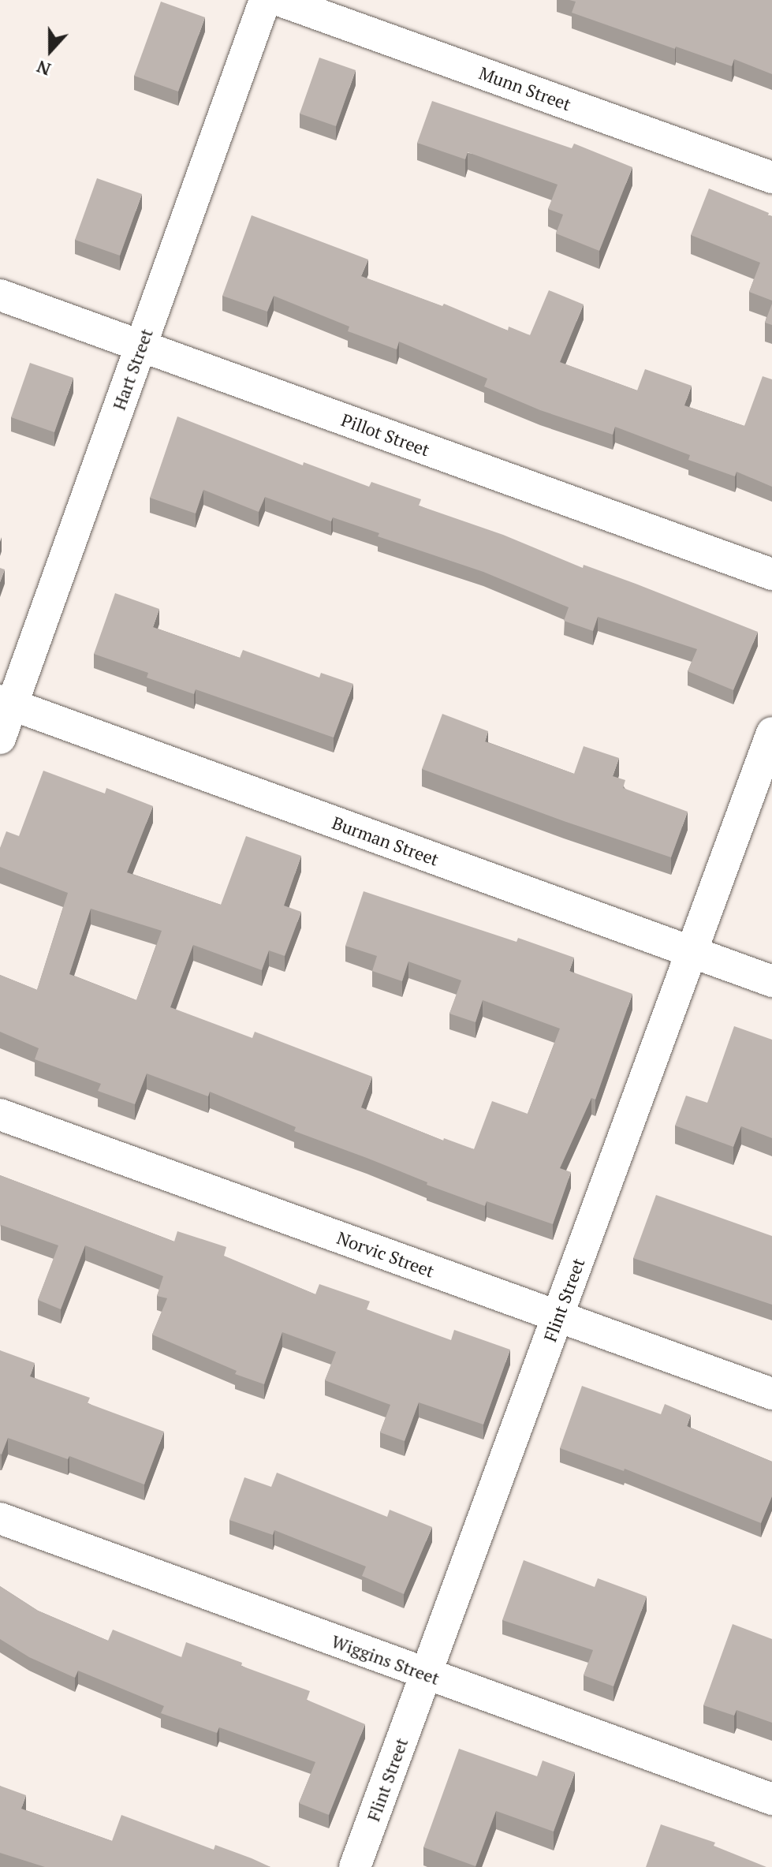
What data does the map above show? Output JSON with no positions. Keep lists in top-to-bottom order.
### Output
{
  "streets": {
    "street": [
      "Munn Street",
      "Hart Street",
      "Pillot Street",
      "Burman Street",
      "Norvic Street",
      "Flint Street",
      "Wiggins Street"
    ]
  },
  "crossings": [
    ["Hart Street", "Pillot Street"],
    ["Hart Street", "Burman Street"],
    ["Burman Street", "Flint Street"],
    ["Norvic Street", "Flint Street"],
    ["Flint Street", "Wiggins Street"]
  ],
  "north": "bottom"
}
